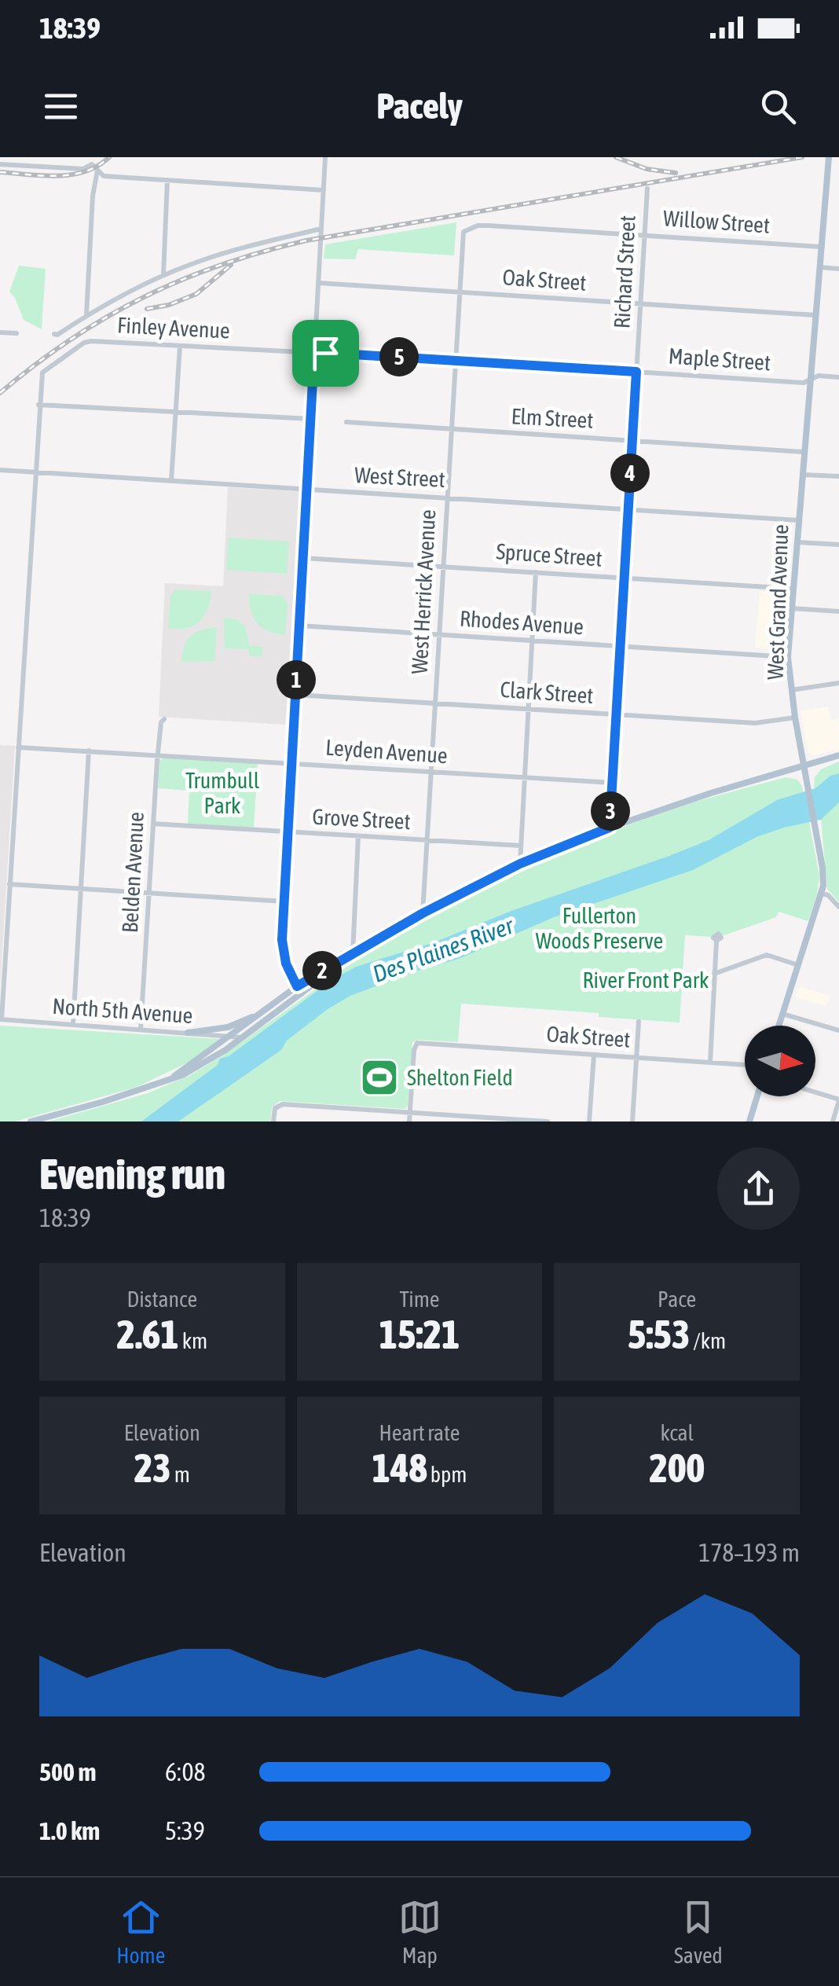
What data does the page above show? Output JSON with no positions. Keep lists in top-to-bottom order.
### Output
{
  "streets": {
    "main road": ["West Grand Avenue"],
    "street": [
      "Willow Street",
      "Richard Street",
      "Oak Street",
      "Finley Avenue",
      "Maple Street",
      "Elm Street",
      "West Street",
      "Spruce Street",
      "West Herrick Avenue",
      "Rhodes Avenue",
      "Clark Street",
      "Leyden Avenue",
      "Grove Street",
      "Belden Avenue",
      "North 5th Avenue"
    ]
  },
  "crossings": [
    ["Willow Street", "Richard Street"],
    ["Willow Street", "West Herrick Avenue"],
    ["Willow Street", "West Grand Avenue"],
    ["Richard Street", "Oak Street"],
    ["Richard Street", "Maple Street"],
    ["Richard Street", "Elm Street"],
    ["Richard Street", "West Street"],
    ["Richard Street", "Spruce Street"],
    ["Richard Street", "Rhodes Avenue"],
    ["Richard Street", "Clark Street"],
    ["Richard Street", "Leyden Avenue"],
    ["Oak Street", "West Herrick Avenue"],
    ["Oak Street", "West Grand Avenue"],
    ["Finley Avenue", "Maple Street"],
    ["Maple Street", "West Herrick Avenue"],
    ["Maple Street", "West Grand Avenue"],
    ["Elm Street", "West Herrick Avenue"],
    ["Elm Street", "West Grand Avenue"],
    ["West Street", "West Herrick Avenue"],
    ["West Street", "West Grand Avenue"],
    ["Spruce Street", "West Herrick Avenue"],
    ["Spruce Street", "West Grand Avenue"],
    ["West Herrick Avenue", "Rhodes Avenue"],
    ["West Herrick Avenue", "Clark Street"],
    ["West Herrick Avenue", "Leyden Avenue"],
    ["West Herrick Avenue", "Grove Street"],
    ["West Grand Avenue", "Rhodes Avenue"],
    ["West Grand Avenue", "Clark Street"],
    ["Leyden Avenue", "Belden Avenue"],
    ["Grove Street", "Belden Avenue"],
    ["Belden Avenue", "North 5th Avenue"]
  ],
  "water": ["Des Plaines River"],
  "parks": ["Trumbull Park", "Fullerton Woods Preserve", "River Front Park"],
  "places": {
    "sports": ["Shelton Field"]
  },
  "north": "right",
  "page": {
    "status": "18:39",
    "header": "Pacely",
    "pins": [
      "5",
      "4",
      "1",
      "3",
      "2"
    ],
    "heading": ["Evening run", "18:39"],
    "stats": [
      ["Distance", "2.61 km"],
      ["Time", "15:21"],
      ["Pace", "5:53 /km"],
      ["Elevation", "23 m"],
      ["Heart rate", "148 bpm"],
      ["kcal", "200"]
    ],
    "chart": ["Elevation", "178–193 m"],
    "list": [
      {
        "name": "500 m",
        "note": "6:08"
      },
      {
        "name": "1.0 km",
        "note": "5:39"
      }
    ],
    "tabs": ["Home", "Map", "Saved"]
  }
}
